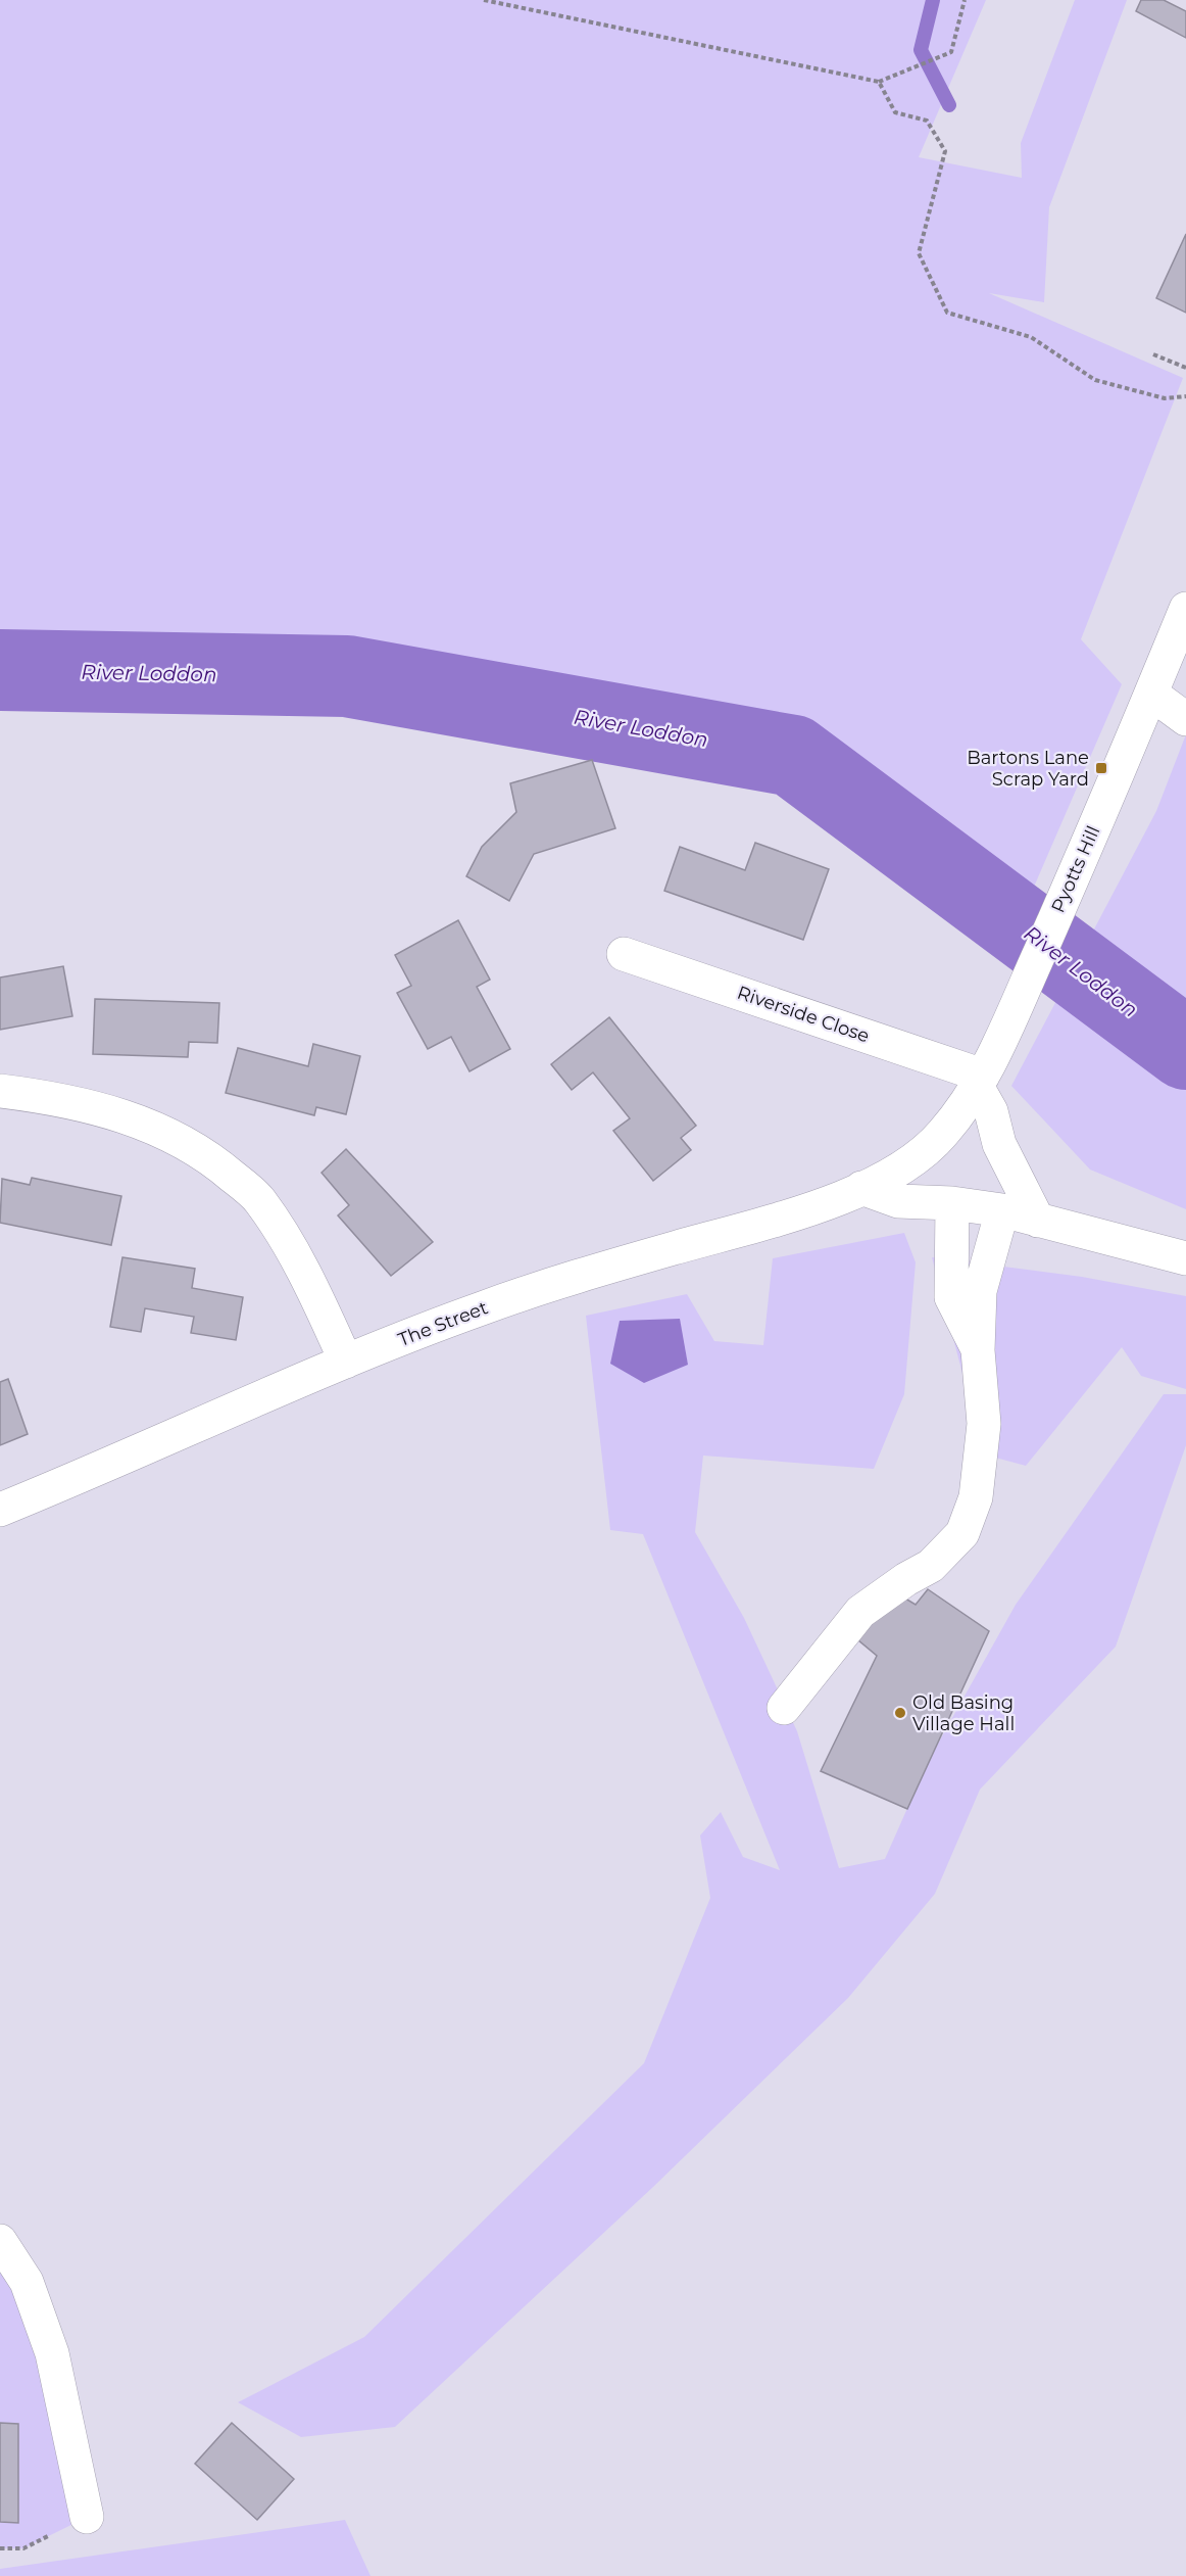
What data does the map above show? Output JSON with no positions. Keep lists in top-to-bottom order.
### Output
{
  "streets": {
    "street": ["Pyotts Hill", "Riverside Close", "The Street"]
  },
  "crossings": [
    ["Pyotts Hill", "Riverside Close"],
    ["Pyotts Hill", "The Street"]
  ],
  "water": ["River Loddon"],
  "places": {
    "transit": ["Bartons Lane Scrap Yard"],
    "other": ["Old Basing Village Hall"]
  }
}
